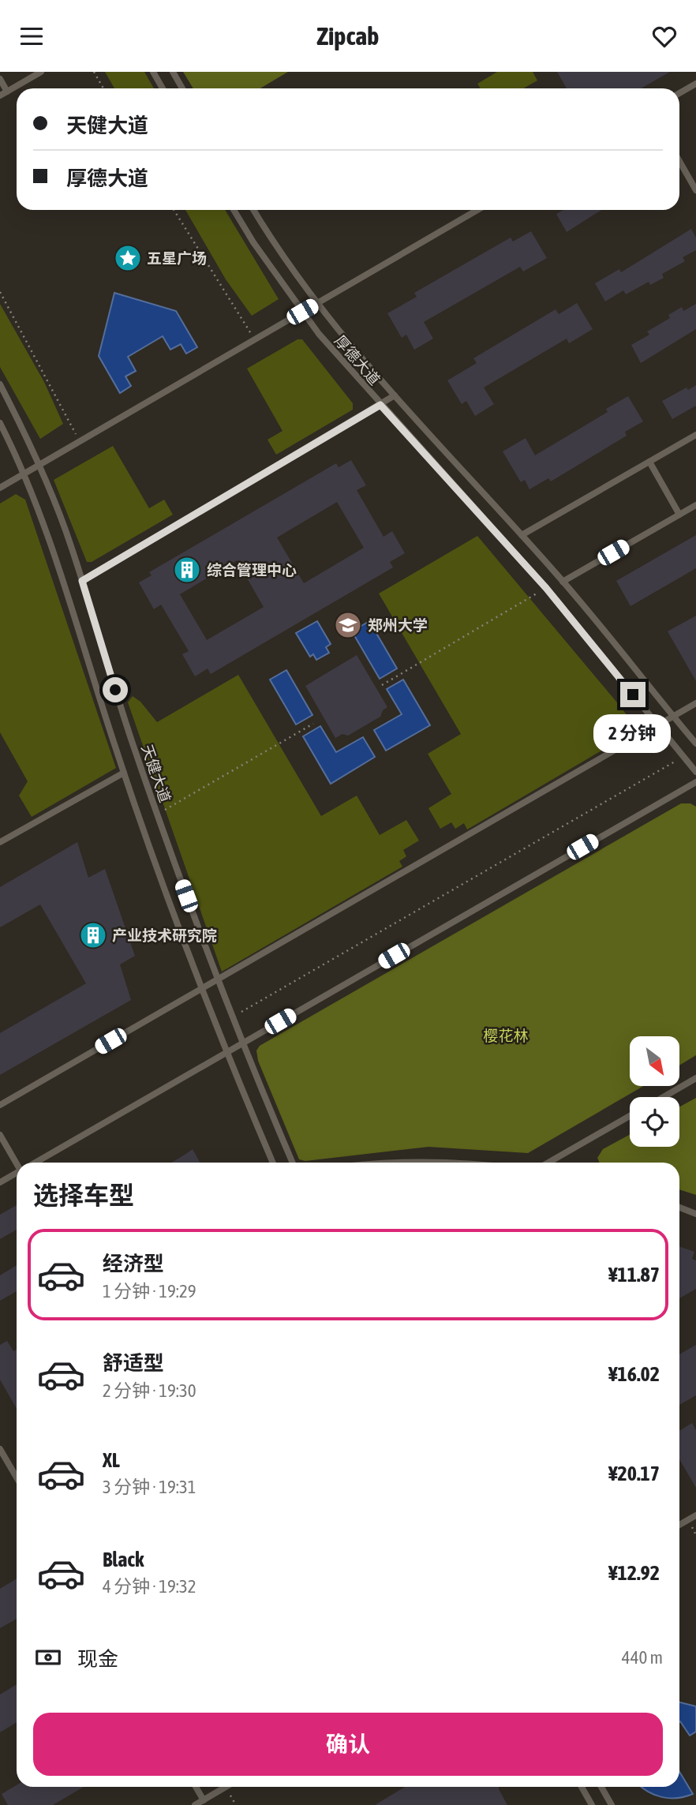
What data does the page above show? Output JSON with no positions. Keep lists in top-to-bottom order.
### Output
{
  "streets": {
    "lane": ["厚德大道", "天健大道"]
  },
  "parks": ["樱花林"],
  "places": {
    "place": ["五星广场"],
    "building": ["综合管理中心", "产业技术研究院"],
    "school or university": ["郑州大学"]
  },
  "north": "bottom right",
  "page": {
    "header": "Zipcab",
    "banner": ["天健大道", "厚德大道"],
    "bubble": "2 分钟",
    "heading": "选择车型",
    "list": [
      {
        "name": "经济型",
        "note": "1 分钟 · 19:29",
        "value": "¥11.87"
      },
      {
        "name": "舒适型",
        "note": "2 分钟 · 19:30",
        "value": "¥16.02"
      },
      {
        "name": "XL",
        "note": "3 分钟 · 19:31",
        "value": "¥20.17"
      },
      {
        "name": "Black",
        "note": "4 分钟 · 19:32",
        "value": "¥12.92"
      }
    ],
    "pay": ["现金", "440 m"],
    "buttons": "确认"
  }
}
